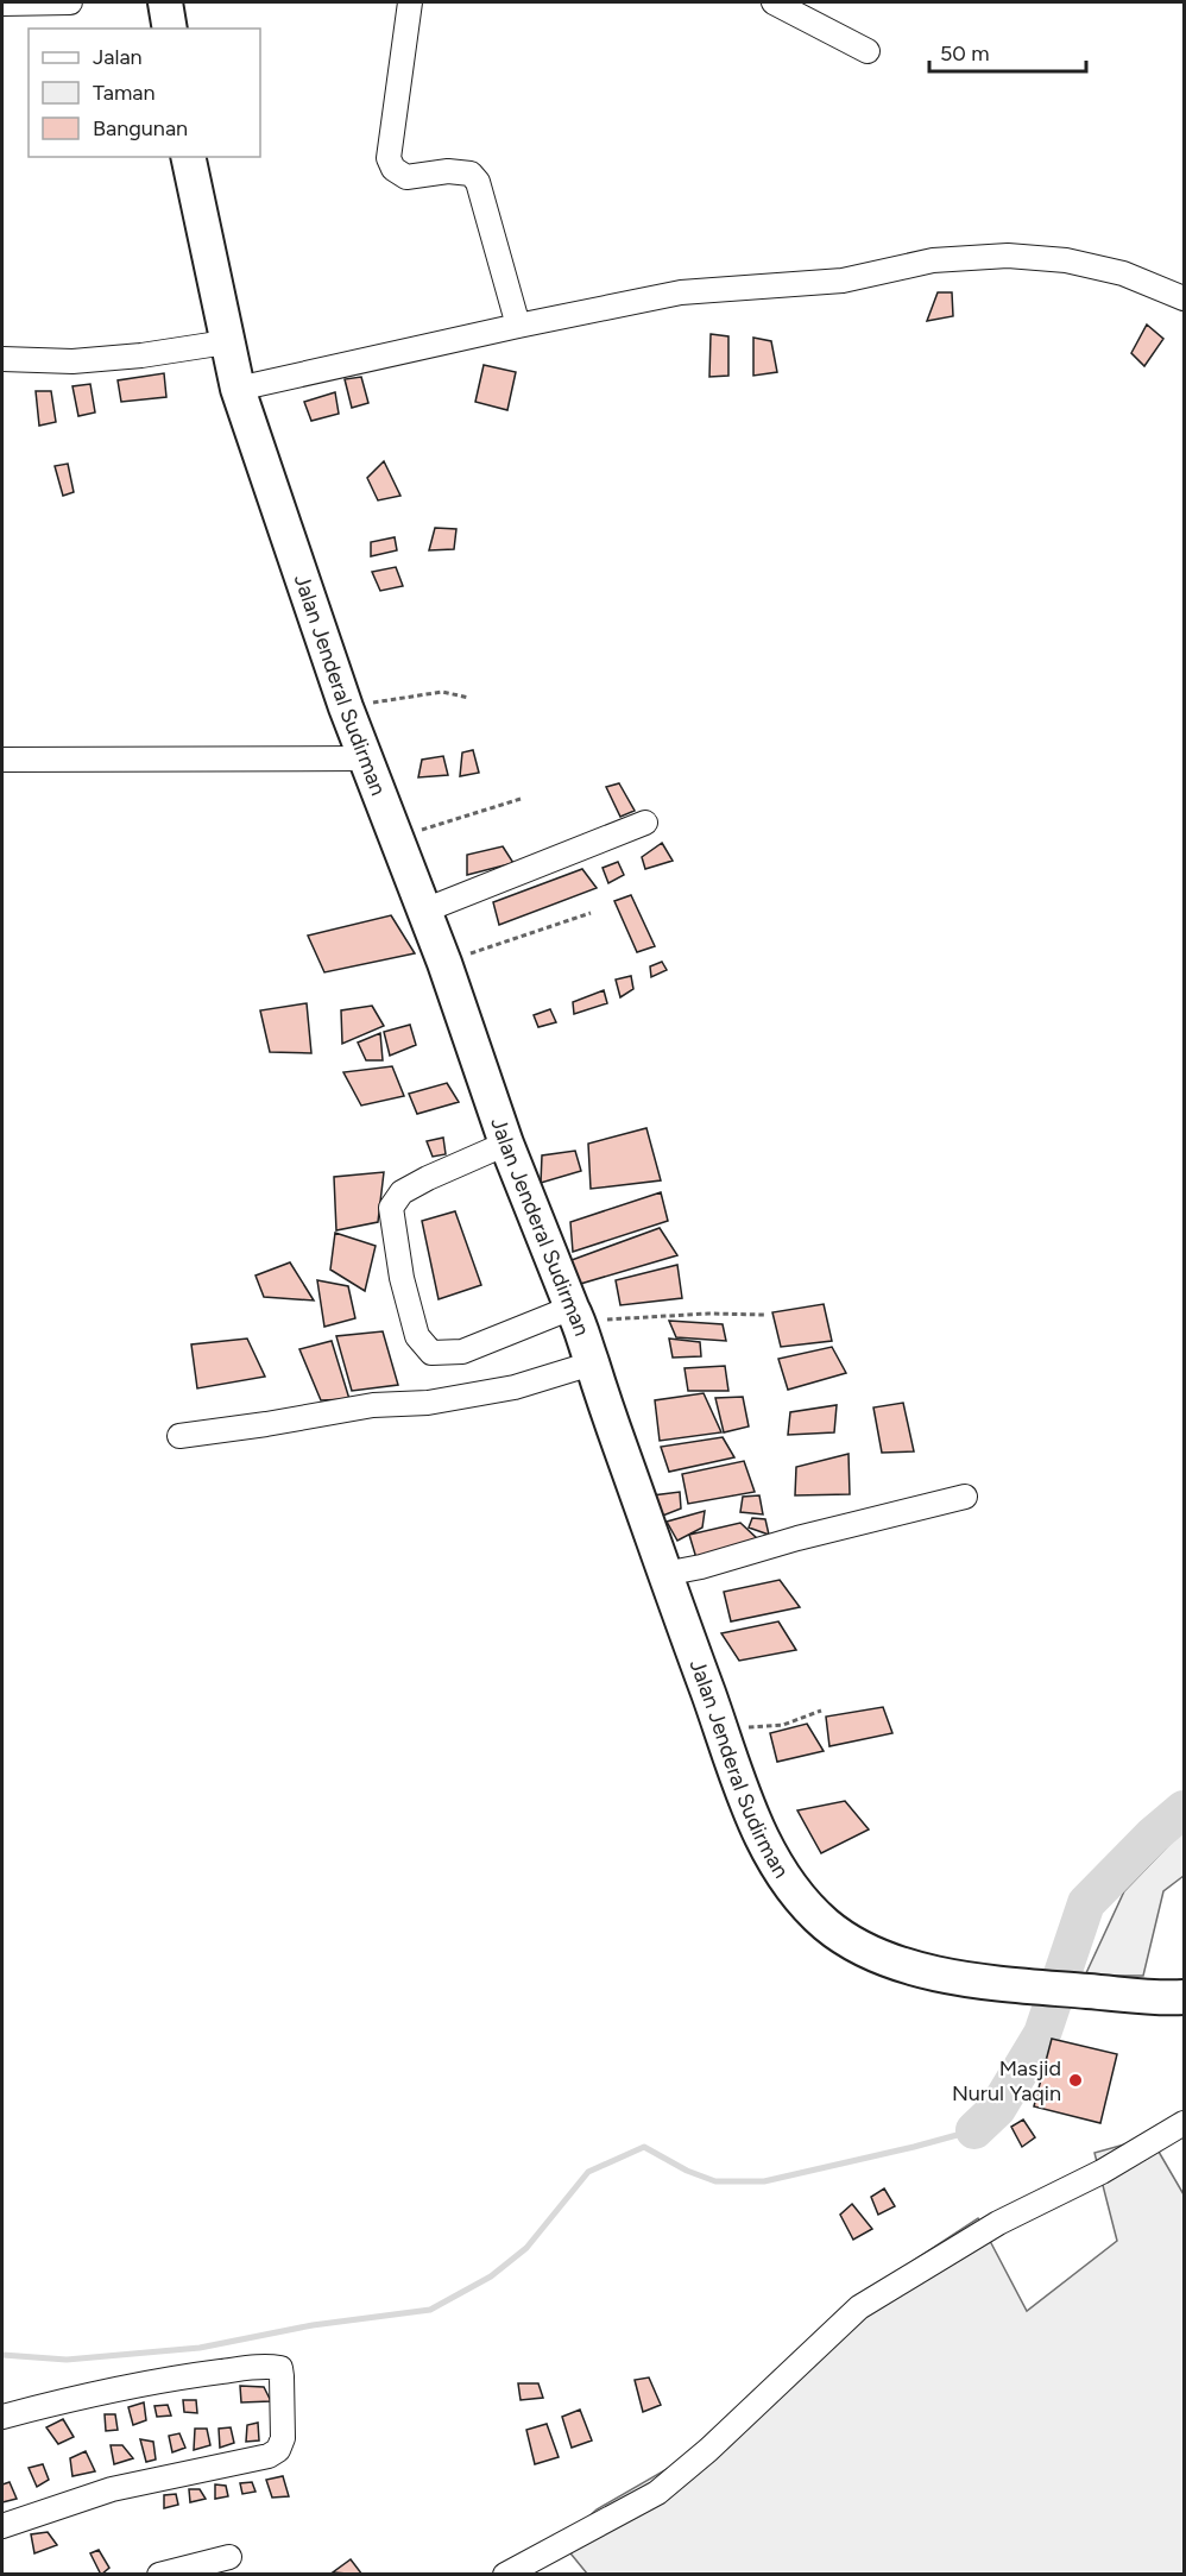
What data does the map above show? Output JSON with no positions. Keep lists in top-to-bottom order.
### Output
{
  "streets": {
    "highway": ["Jalan Jenderal Sudirman"]
  },
  "places": ["Masjid Nurul Yaqin"],
  "legend": ["Jalan", "Taman", "Bangunan"],
  "scale_bar": "50 m"
}
